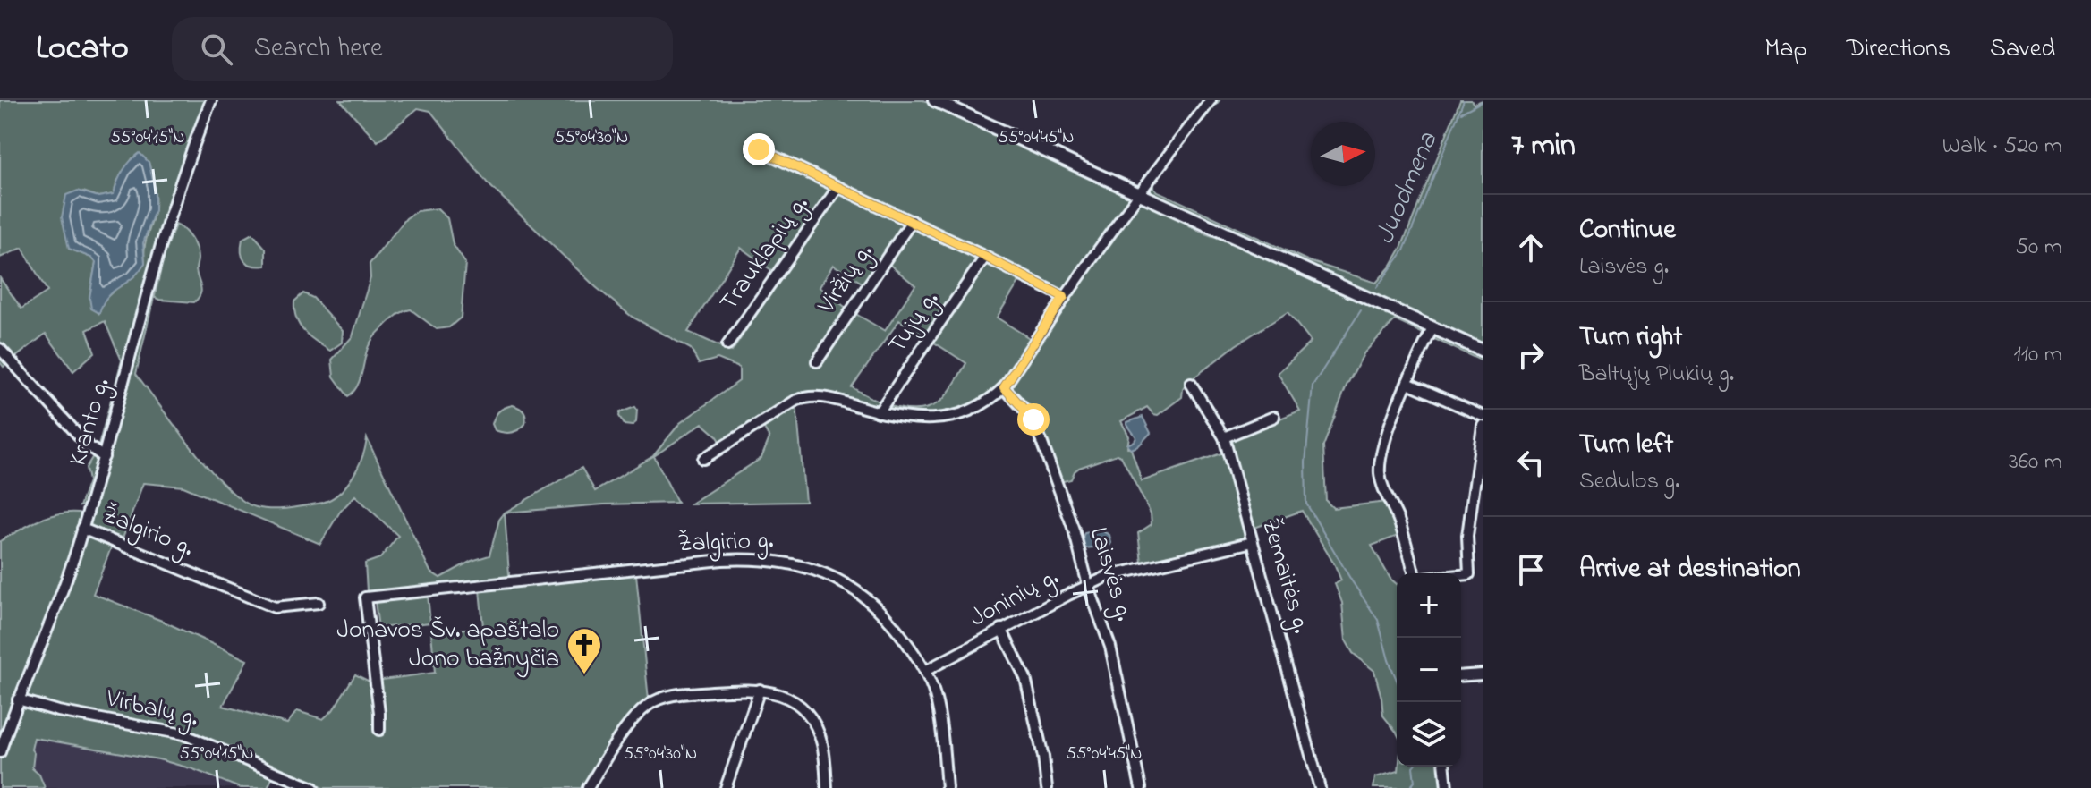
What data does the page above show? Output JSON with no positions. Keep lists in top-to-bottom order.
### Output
{
  "streets": {
    "street": [
      "Trauklapių g.",
      "Viržių g.",
      "Tujų g.",
      "Kranto g.",
      "Žalgirio g.",
      "Laisvės g.",
      "Žemaitės g.",
      "Joninių g.",
      "Virbalų g."
    ]
  },
  "crossings": [
    ["Kranto g.", "Žalgirio g."],
    ["Kranto g.", "Virbalų g."],
    ["Žalgirio g.", "Joninių g."],
    ["Laisvės g.", "Joninių g."],
    ["Žemaitės g.", "Joninių g."]
  ],
  "water": ["Juodmena"],
  "places": {
    "church": ["Jonavos Šv. apaštalo Jono bažnyčia"]
  },
  "north": "right",
  "page": {
    "header": "Locato",
    "search": "Search here",
    "nav": ["Map", "Directions", "Saved"],
    "heading": ["7 min", "Walk · 520 m"],
    "list": [
      ["Continue", "Laisvės g.", "50 m"],
      ["Turn right", "Baltųjų Plukių g.", "110 m"],
      ["Turn left", "Sedulos g.", "360 m"],
      "Arrive at destination"
    ],
    "map_buttons": ["+", "−"]
  },
  "coordinates": ["55°04'15\"N", "55°04'30\"N", "55°04'45\"N"]
}
